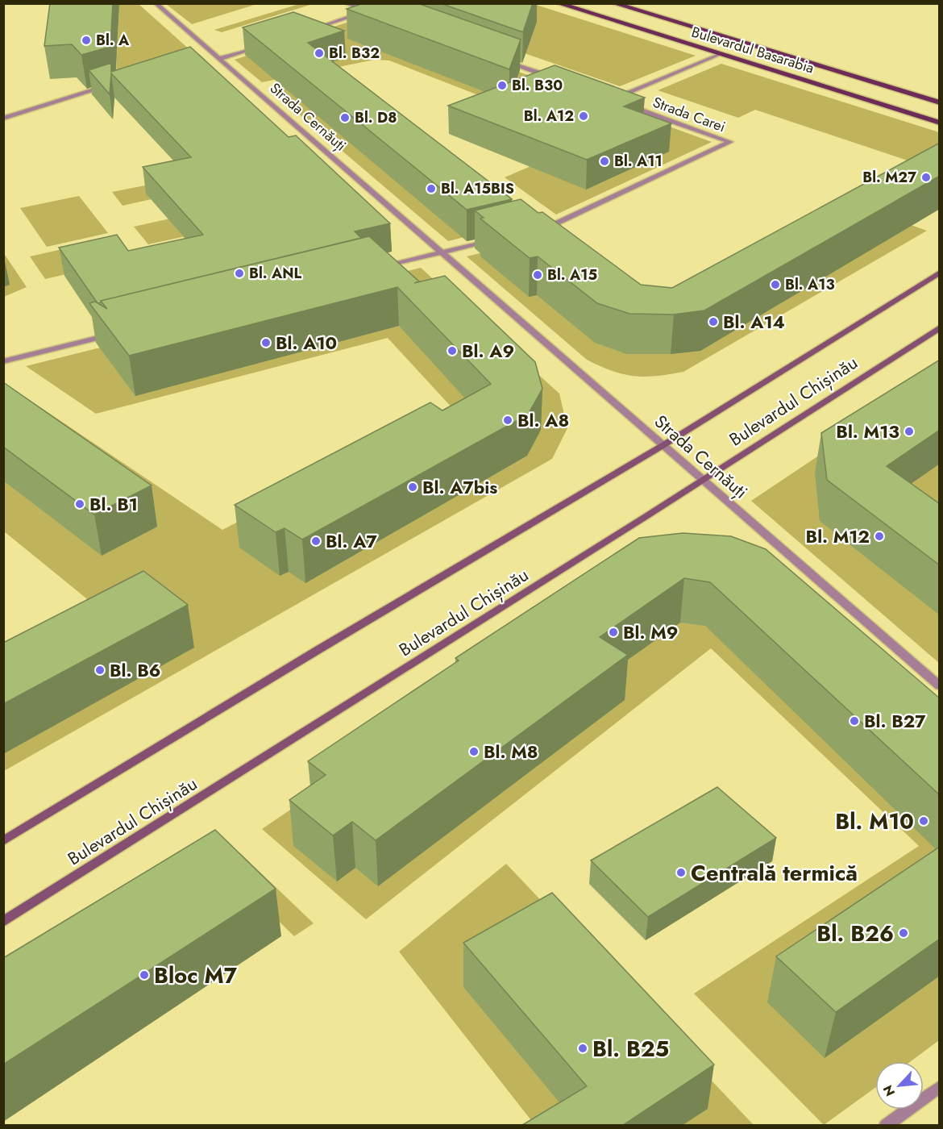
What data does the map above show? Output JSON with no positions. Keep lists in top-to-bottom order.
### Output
{
  "streets": {
    "main road": ["Bulevardul Basarabia", "Bulevardul Chișinău"],
    "street": ["Strada Carei", "Strada Cernăuți"]
  },
  "crossings": [
    ["Strada Cernăuți", "Bulevardul Chișinău"]
  ],
  "places": [
    "Bl. A",
    "Bl. B32",
    "Bl. B30",
    "Bl. A12",
    "Bl. D8",
    "Bl. A11",
    "Bl. M27",
    "Bl. A15BIS",
    "Bl. ANL",
    "Bl. A15",
    "Bl. A13",
    "Bl. A14",
    "Bl. A10",
    "Bl. A9",
    "Bl. A8",
    "Bl. M13",
    "Bl. A7bis",
    "Bl. B1",
    "Bl. M12",
    "Bl. A7",
    "Bl. M9",
    "Bl. B6",
    "Bl. B27",
    "Bl. M8",
    "Bl. M10",
    "Centrală termică",
    "Bl. B26",
    "Bloc M7",
    "Bl. B25"
  ],
  "north": "bottom left"
}
